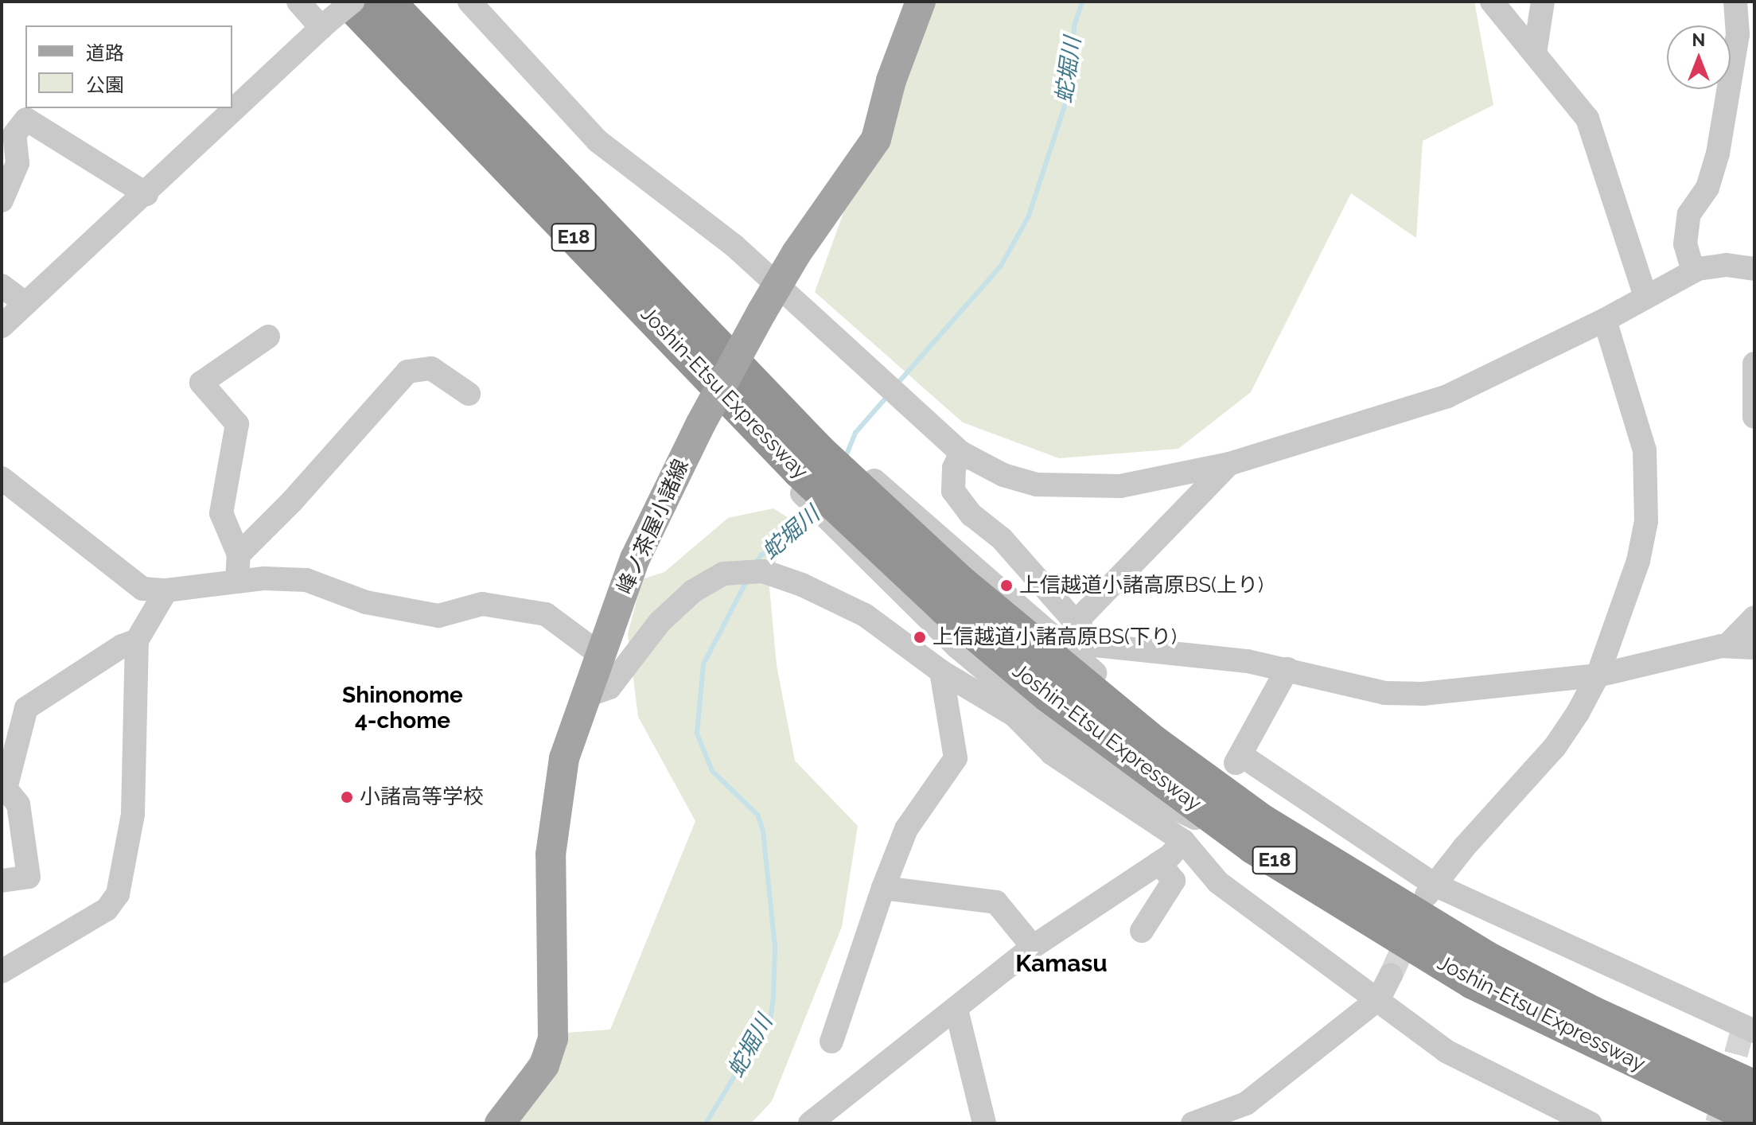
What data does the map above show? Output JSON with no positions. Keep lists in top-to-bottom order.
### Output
{
  "streets": {
    "highway": ["E18", "Joshin-Etsu Expressway"],
    "main road": ["峰ノ茶屋小諸線"]
  },
  "districts": ["Shinonome 4-chome", "Kamasu"],
  "water": ["蛇堀川"],
  "places": ["上信越道小諸高原BS(上り)", "上信越道小諸高原BS(下り)", "小諸高等学校"],
  "legend": ["道路", "公園"],
  "north": "top"
}
